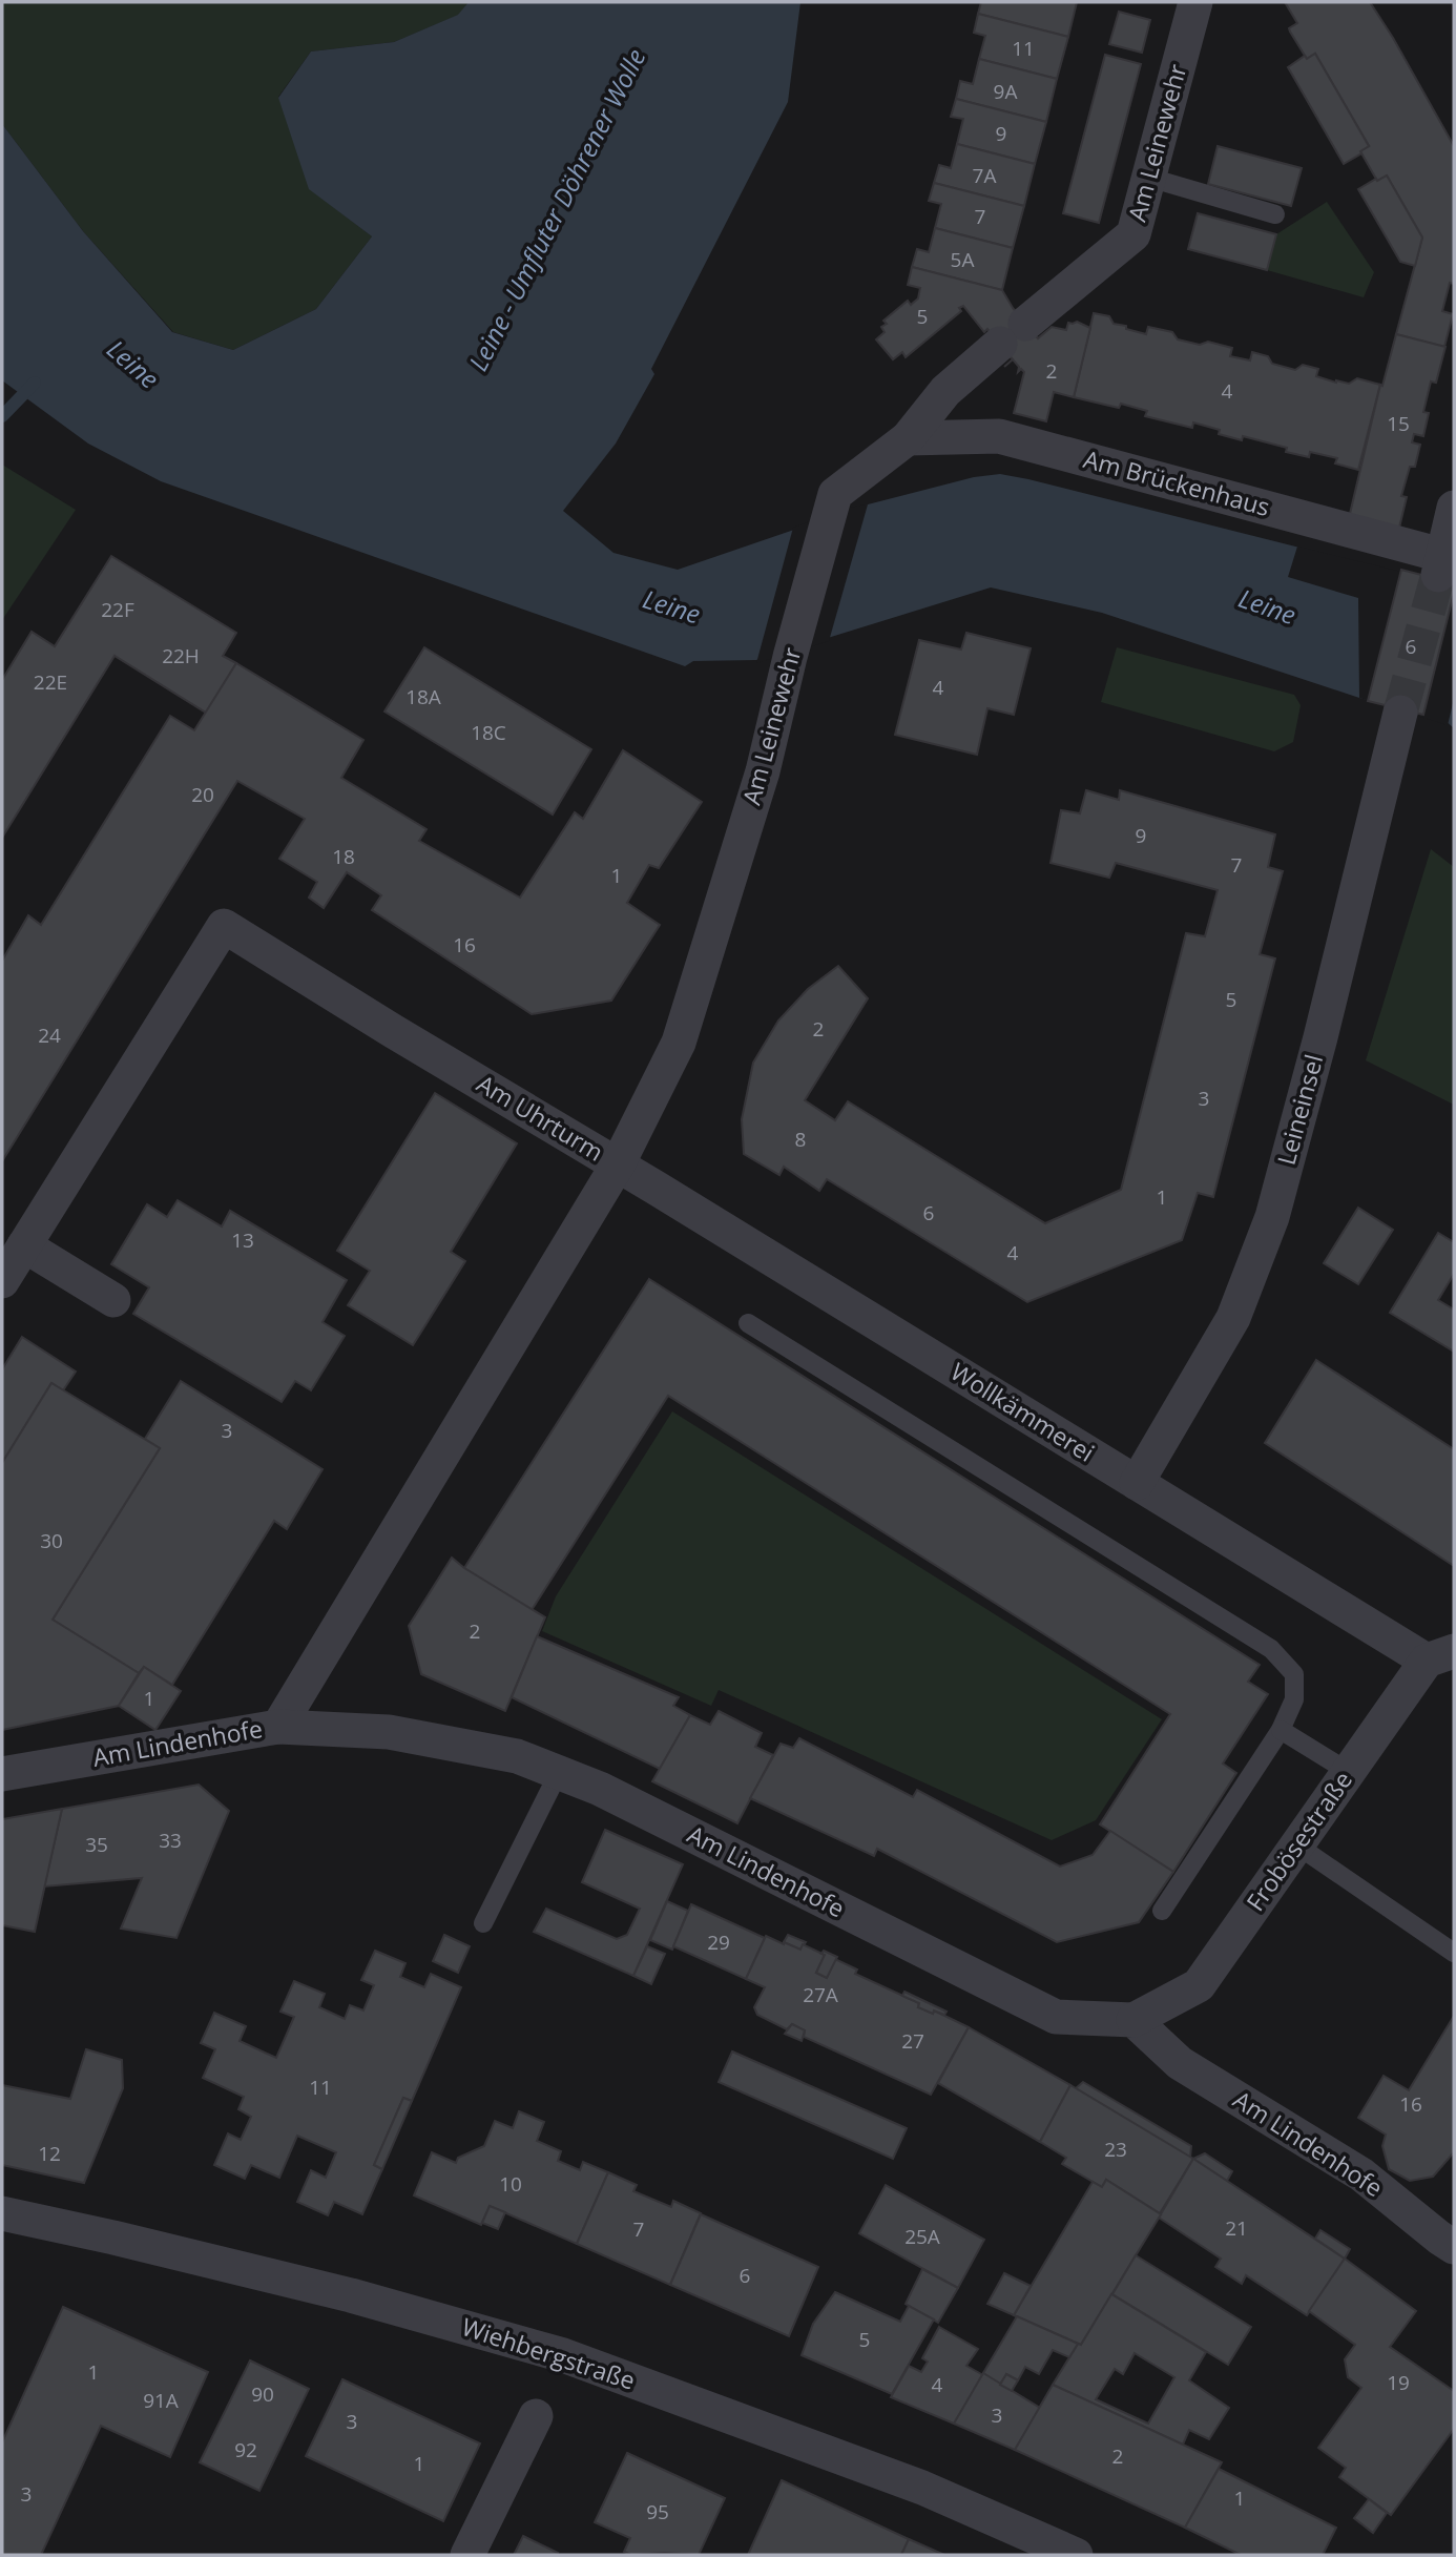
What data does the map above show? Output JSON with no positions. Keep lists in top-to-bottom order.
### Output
{
  "streets": {
    "street": [
      "Am Leinewehr",
      "Am Brückenhaus",
      "Leineinsel",
      "Am Uhrturm",
      "Wollkämmerei",
      "Am Lindenhofe",
      "Frobösestraße",
      "Wiehbergstraße"
    ]
  },
  "crossings": [
    ["Am Leinewehr", "Am Brückenhaus"],
    ["Am Leinewehr", "Am Uhrturm"],
    ["Am Leinewehr", "Wollkämmerei"],
    ["Leineinsel", "Wollkämmerei"],
    ["Am Uhrturm", "Wollkämmerei"],
    ["Am Uhrturm", "Am Lindenhofe"],
    ["Wollkämmerei", "Frobösestraße"],
    ["Am Lindenhofe", "Frobösestraße"]
  ],
  "water": ["Leine - Umfluter Döhrener Wolle", "Leine"],
  "house_numbers": [
    "11",
    "9A",
    "9",
    "7A",
    "7",
    "5A",
    "5",
    "2",
    "4",
    "15",
    "22F",
    "6",
    "22H",
    "22E",
    "4",
    "18A",
    "18C",
    "20",
    "9",
    "18",
    "7",
    "1",
    "16",
    "5",
    "2",
    "24",
    "3",
    "8",
    "1",
    "6",
    "13",
    "4",
    "3",
    "30",
    "2",
    "1",
    "33",
    "35",
    "29",
    "27A",
    "27",
    "11",
    "16",
    "23",
    "12",
    "10",
    "21",
    "7",
    "25A",
    "6",
    "5",
    "1",
    "19",
    "4",
    "90",
    "91A",
    "3",
    "3",
    "92",
    "2",
    "1",
    "3",
    "1",
    "95"
  ]
}
